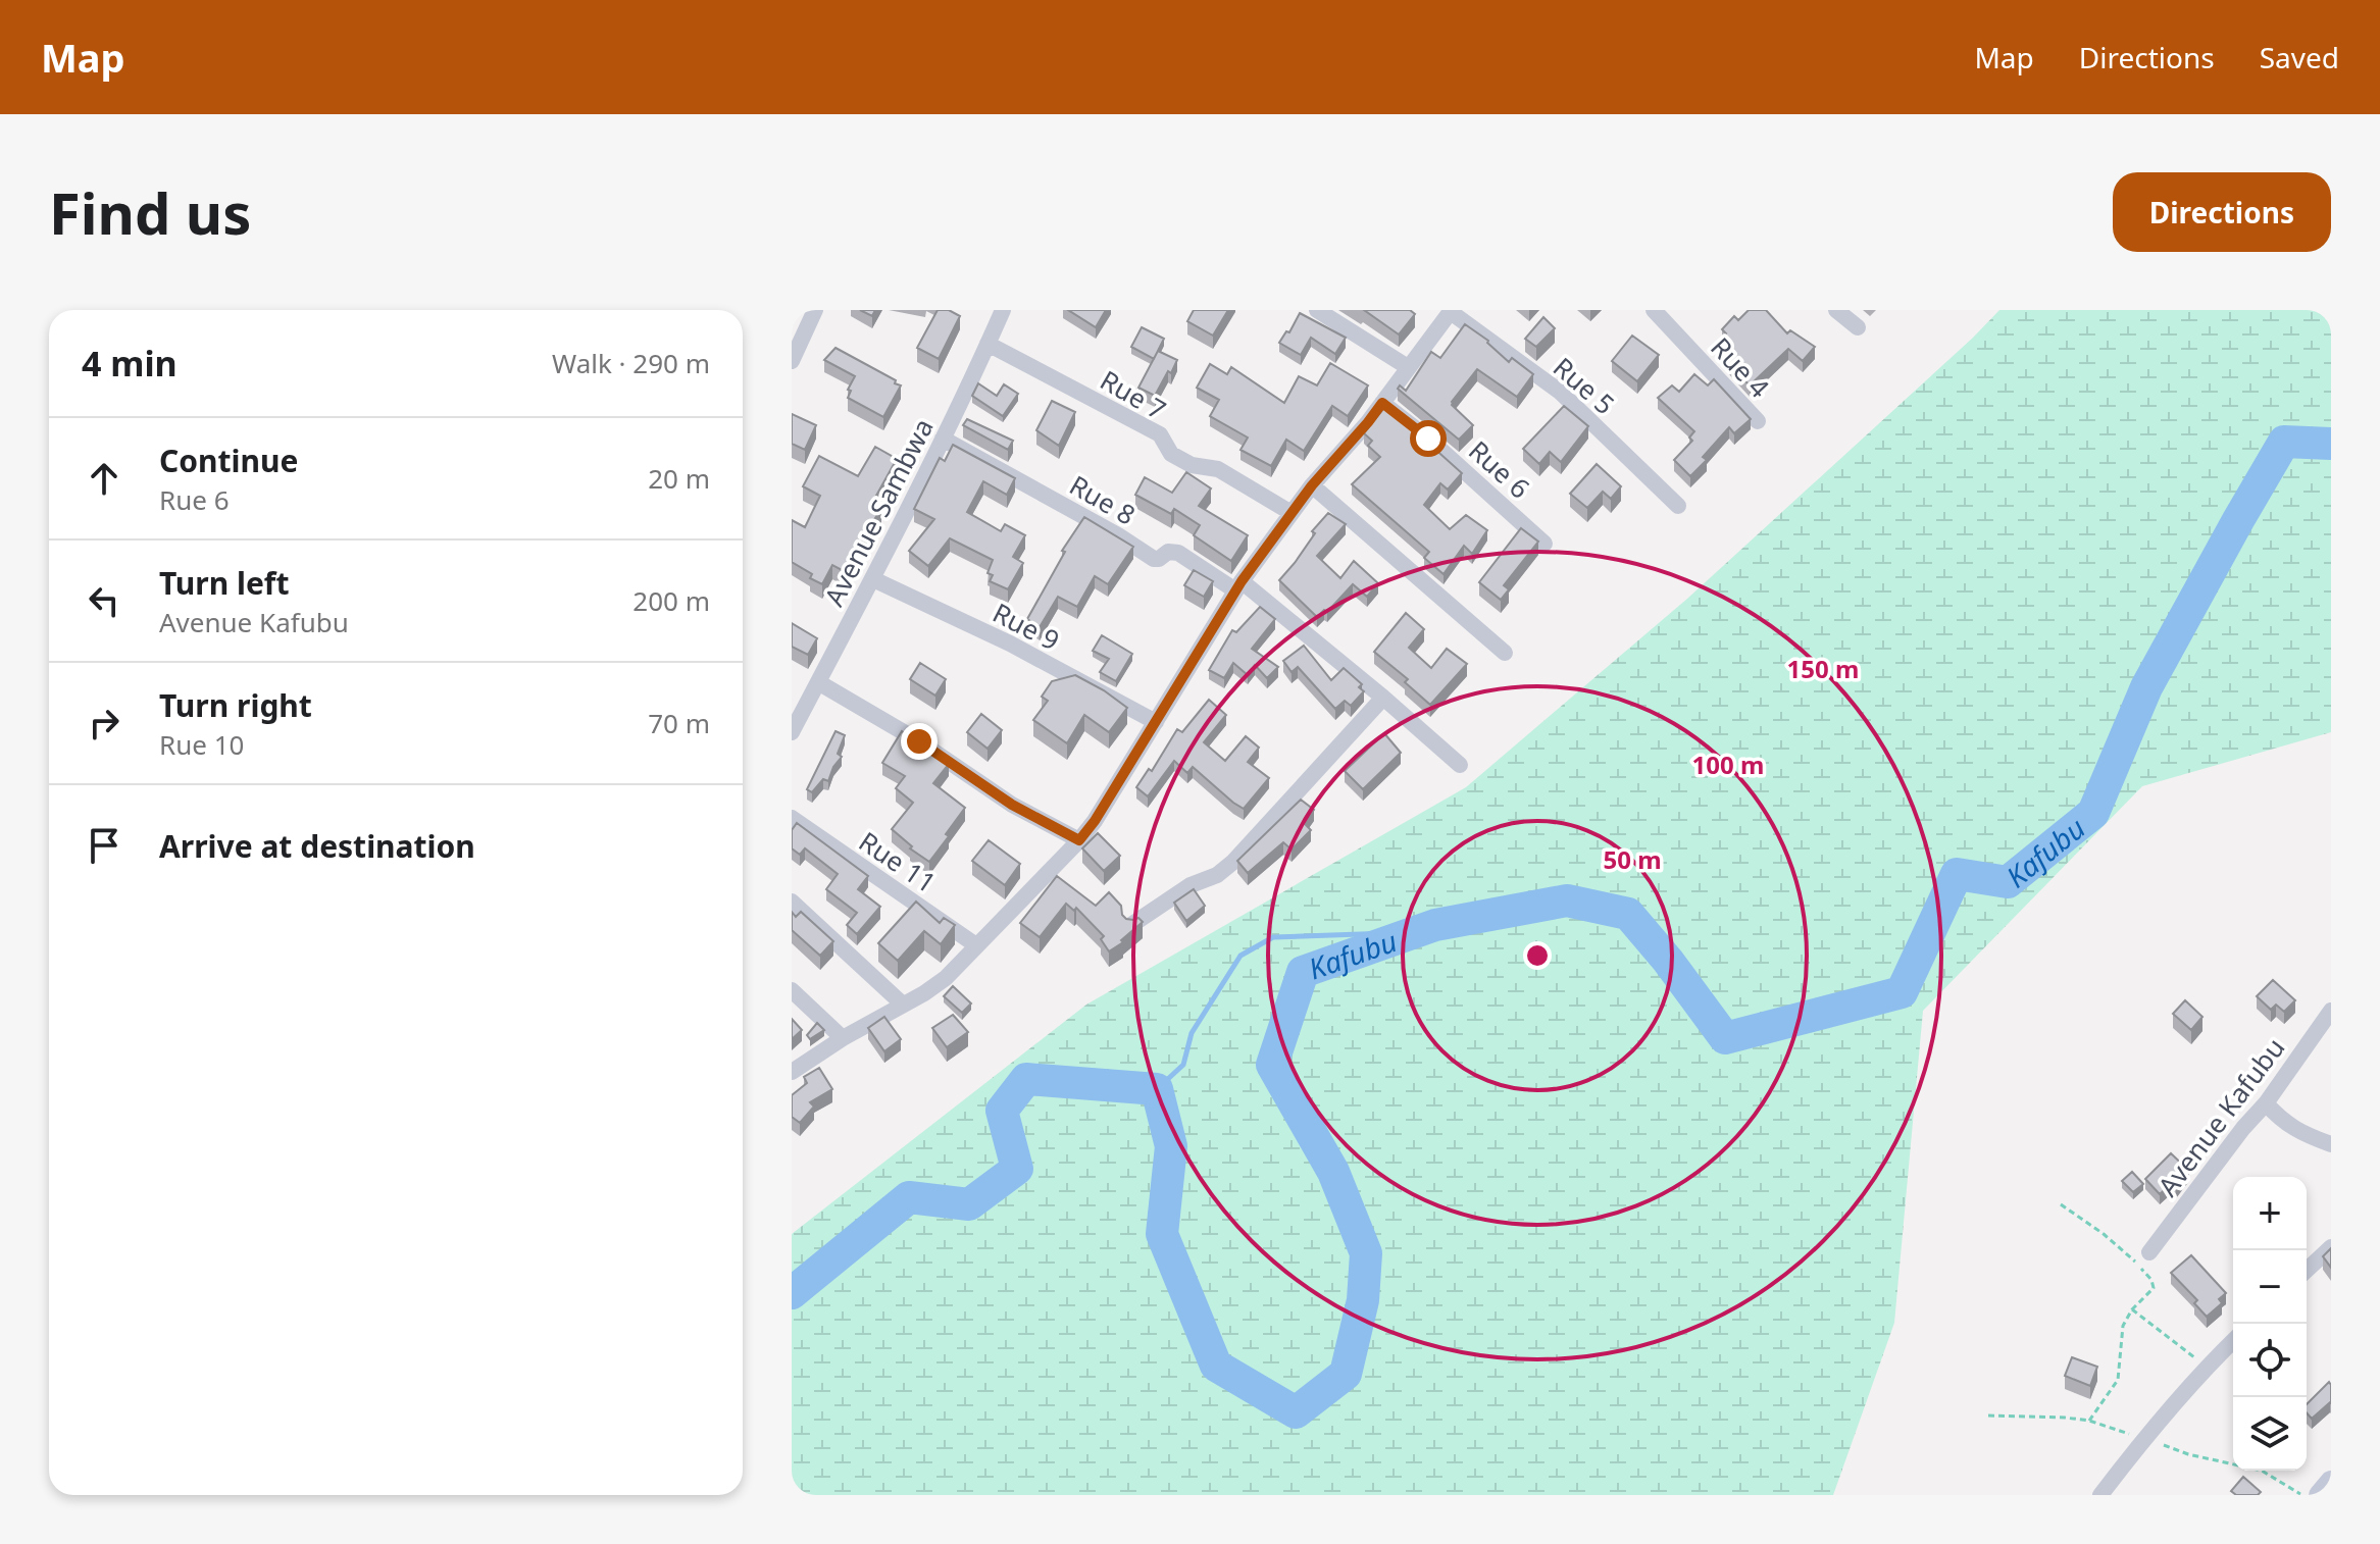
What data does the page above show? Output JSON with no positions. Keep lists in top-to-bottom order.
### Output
{
  "streets": {
    "street": [
      "Rue 4",
      "Rue 5",
      "Rue 7",
      "Rue 6",
      "Rue 8",
      "Avenue Sambwa",
      "Rue 9",
      "Rue 11",
      "Avenue Kafubu"
    ]
  },
  "crossings": [
    ["Rue 7", "Avenue Sambwa"],
    ["Rue 8", "Avenue Sambwa"],
    ["Avenue Sambwa", "Rue 9"]
  ],
  "water": ["Kafubu"],
  "page": {
    "header": "Map",
    "nav": ["Map", "Directions", "Saved"],
    "buttons": "Directions",
    "title": "Find us",
    "heading": ["4 min", "Walk · 290 m"],
    "list": [
      ["Continue", "Rue 6", "20 m"],
      ["Turn left", "Avenue Kafubu", "200 m"],
      ["Turn right", "Rue 10", "70 m"],
      "Arrive at destination"
    ],
    "map_buttons": ["+", "−"]
  },
  "rings": ["150 m", "100 m", "50 m"]
}
